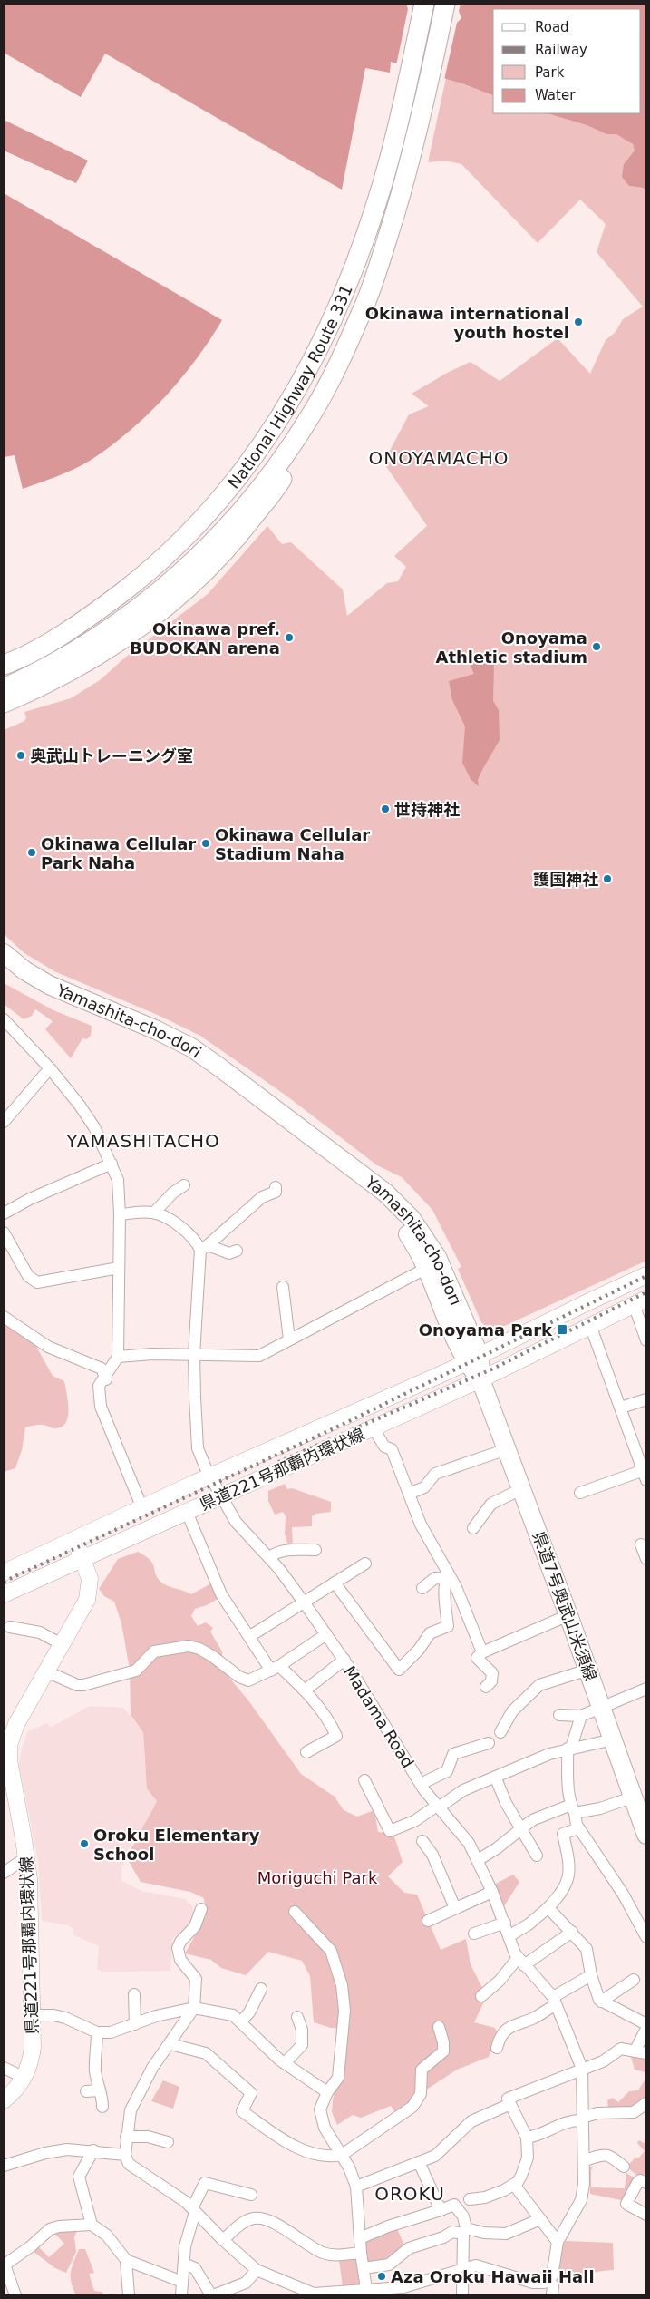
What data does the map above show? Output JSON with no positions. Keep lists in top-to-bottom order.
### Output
{
  "streets": {
    "highway": ["National Highway Route 331"],
    "main road": ["Yamashita-cho-dori", "県道221号那覇内環状線", "県道7号奥武山米須線"],
    "street": ["Madama Road"]
  },
  "crossings": [
    ["Yamashita-cho-dori", "県道221号那覇内環状線"],
    ["Yamashita-cho-dori", "県道7号奥武山米須線"],
    ["県道221号那覇内環状線", "県道7号奥武山米須線"],
    ["県道221号那覇内環状線", "Madama Road"]
  ],
  "districts": ["ONOYAMACHO", "YAMASHITACHO", "OROKU"],
  "parks": ["Moriguchi Park"],
  "places": {
    "other": [
      "Okinawa international youth hostel",
      "Okinawa pref. BUDOKAN arena",
      "Onoyama Athletic stadium",
      "奥武山トレーニング室",
      "世持神社",
      "Okinawa Cellular Stadium Naha",
      "Okinawa Cellular Park Naha",
      "護国神社",
      "Oroku Elementary School",
      "Aza Oroku Hawaii Hall"
    ],
    "transit": ["Onoyama Park"]
  },
  "legend": [
    "Road",
    "Railway",
    "Park",
    "Water"
  ]
}
